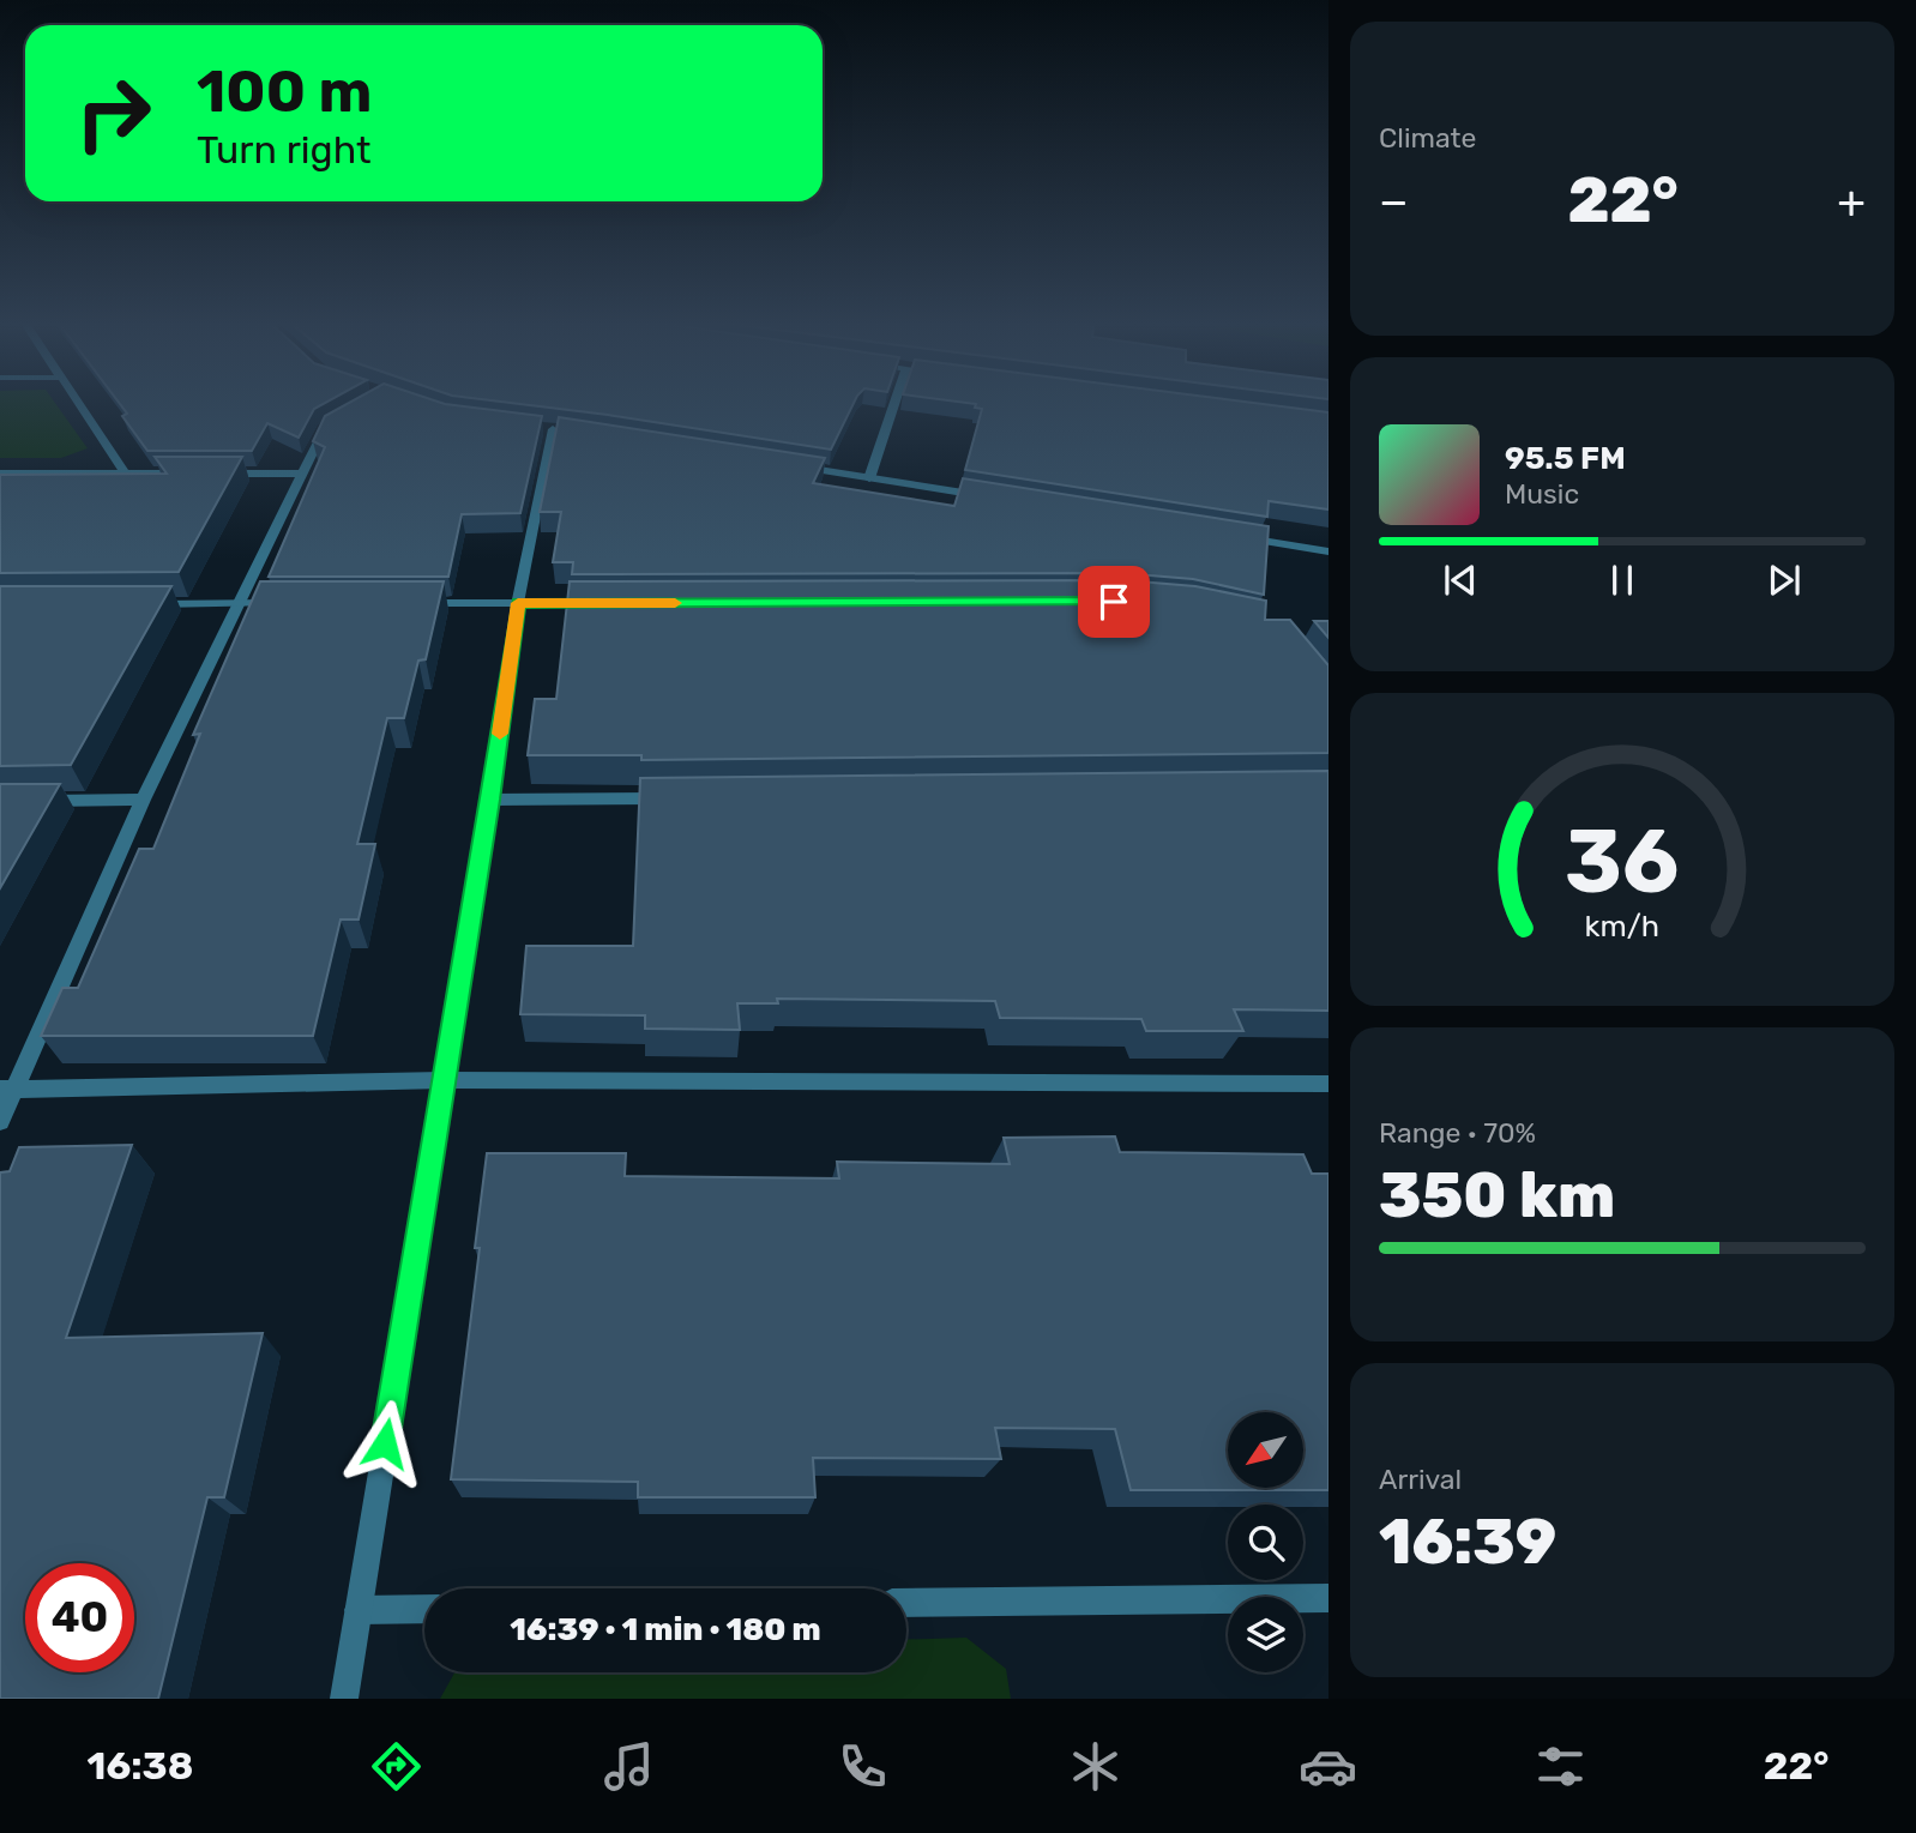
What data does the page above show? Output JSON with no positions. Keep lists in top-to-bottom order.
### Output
{
  "north": "bottom left",
  "page": {
    "tile": [
      "Climate",
      ["Range · 70%", "350 km"],
      ["Arrival", "16:39"]
    ],
    "turn": ["100 m", "Turn right"],
    "heat": ["−", "22°", "+"],
    "song": ["95.5 FM", "Music"],
    "limit": "40",
    "trip": "16:39 · 1 min · 180 m",
    "tabs": ["16:38", "22°"],
    "gauge": ["36", "km/h"]
  }
}
